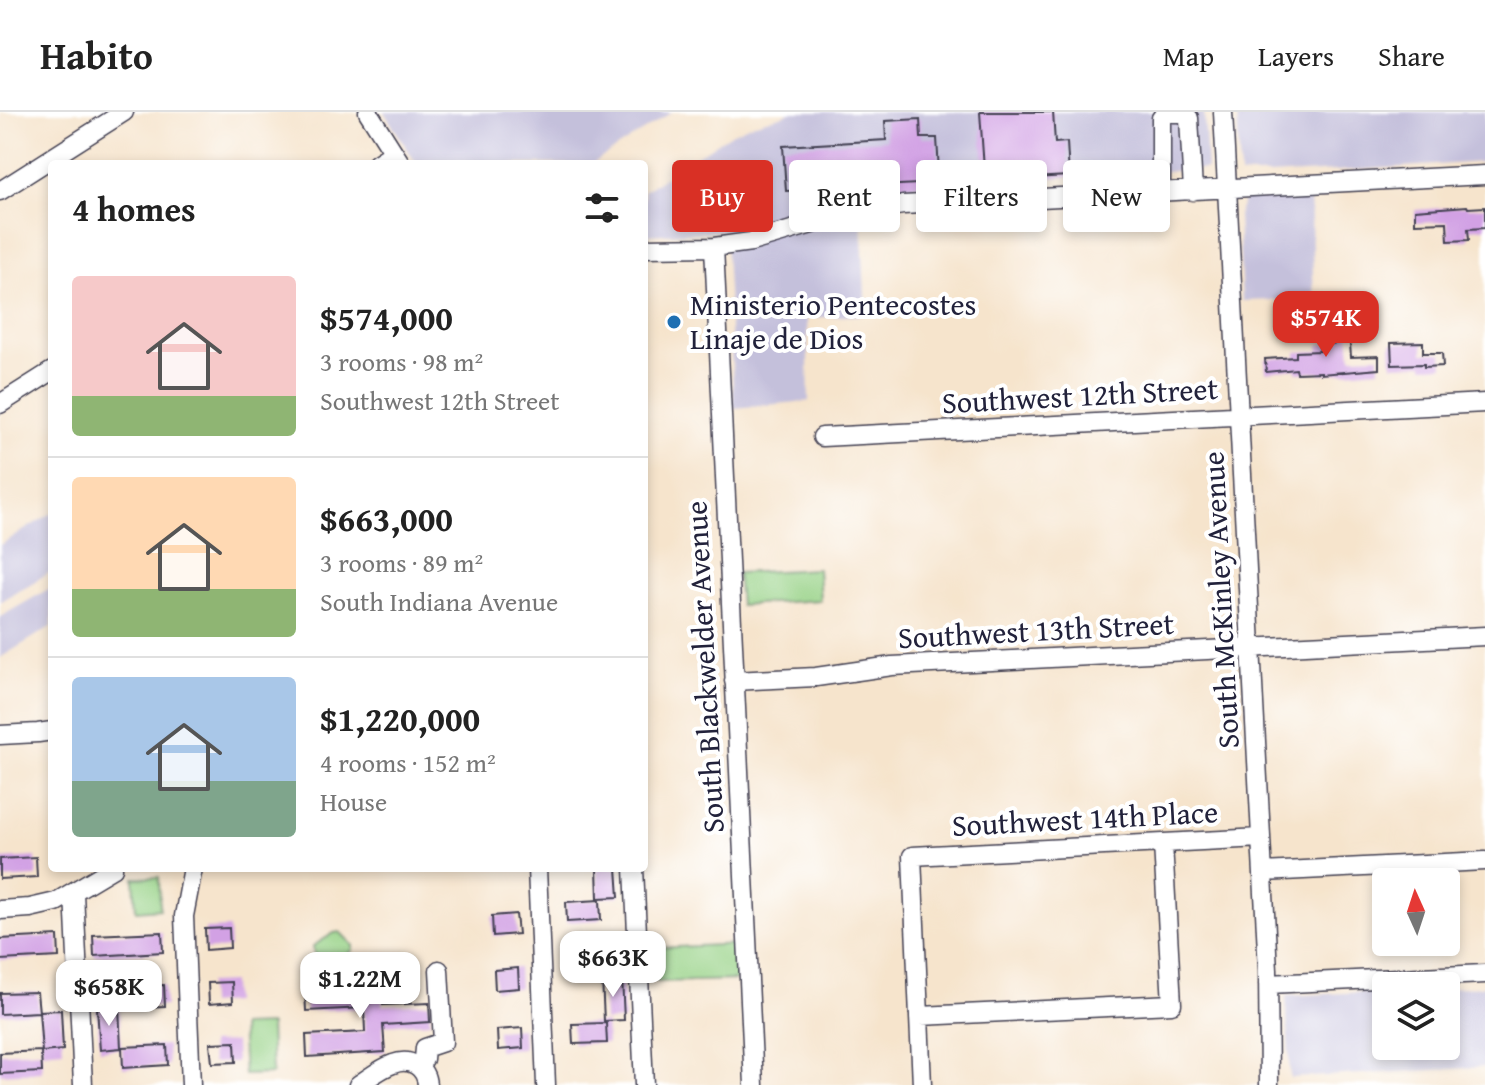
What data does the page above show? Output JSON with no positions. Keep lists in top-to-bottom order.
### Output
{
  "streets": {
    "street": [
      "Southwest 12th Street",
      "South McKinley Avenue",
      "Southwest 13th Street",
      "South Blackwelder Avenue",
      "Southwest 14th Place"
    ]
  },
  "crossings": [
    ["Southwest 12th Street", "South McKinley Avenue"],
    ["South McKinley Avenue", "Southwest 13th Street"],
    ["South McKinley Avenue", "Southwest 14th Place"],
    ["Southwest 13th Street", "South Blackwelder Avenue"]
  ],
  "places": ["Ministerio Pentecostes Linaje de Dios"],
  "north": "top",
  "page": {
    "header": "Habito",
    "nav": ["Map", "Layers", "Share"],
    "chip": [
      "Buy",
      "Rent",
      "Filters",
      "New"
    ],
    "heading": "4 homes",
    "list": [
      {
        "name": "$574,000",
        "note": "3 rooms · 98 m² · Southwest 12th Street"
      },
      {
        "name": "$663,000",
        "note": "3 rooms · 89 m² · South Indiana Avenue"
      },
      {
        "name": "$1,220,000",
        "note": "4 rooms · 152 m² · House"
      }
    ],
    "price": [
      "$574K",
      "$663K",
      "$1.22M",
      "$658K"
    ]
  }
}
